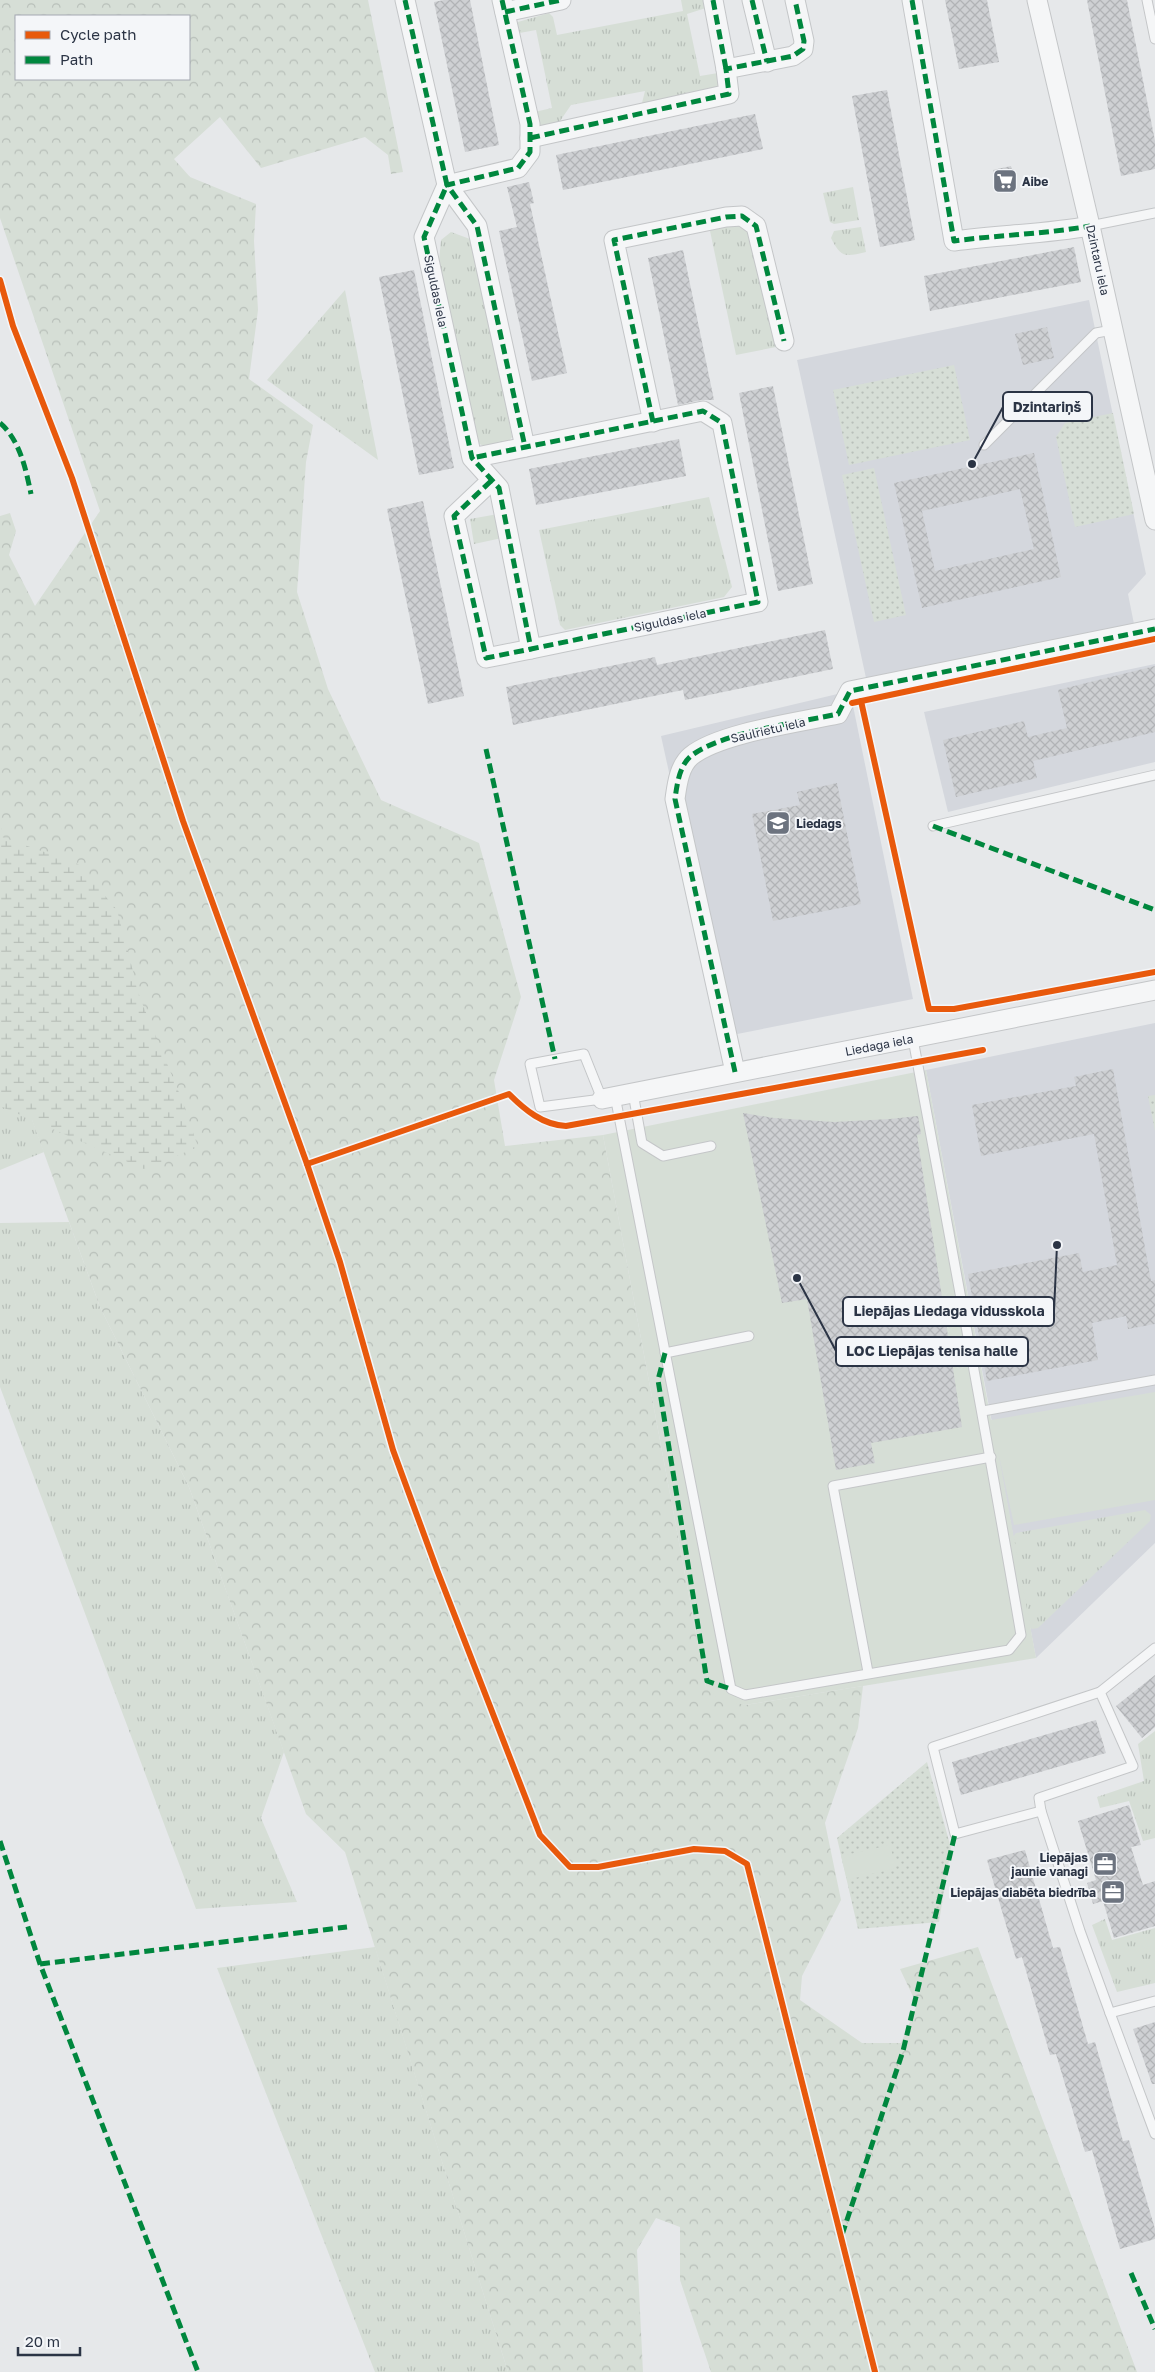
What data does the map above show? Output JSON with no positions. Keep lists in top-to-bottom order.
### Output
{
  "streets": {
    "street": [
      "Dzintaru iela",
      "Siguldas iela",
      "Saulrietu iela",
      "Liedaga iela"
    ]
  },
  "crossings": [
    ["Saulrietu iela", "Liedaga iela"]
  ],
  "places": {
    "supermarket": ["Aibe"],
    "other": ["Dzintariņš", "Liepājas Liedaga vidusskola", "LOC Liepājas tenisa halle"],
    "school or university": ["Liedags"],
    "office": ["Liepājas jaunie vanagi", "Liepājas diabēta biedrība"]
  },
  "legend": ["Cycle path", "Path"],
  "scale_bar": "20 m"
}
